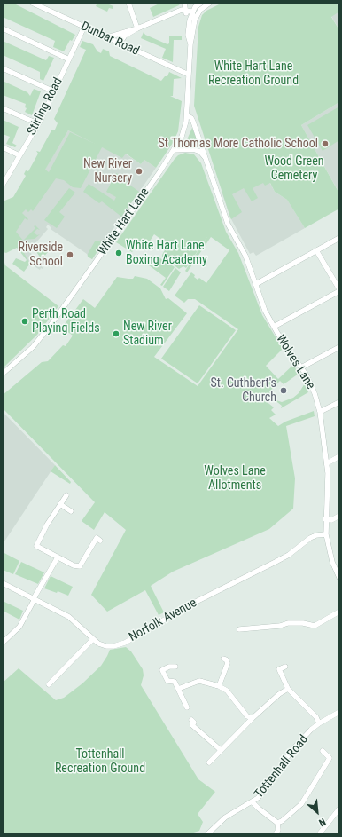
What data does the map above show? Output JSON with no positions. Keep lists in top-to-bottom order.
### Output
{
  "streets": {
    "street": [
      "Dunbar Road",
      "Stirling Road",
      "White Hart Lane",
      "Wolves Lane",
      "Norfolk Avenue",
      "Tottenhall Road"
    ]
  },
  "crossings": [
    ["Dunbar Road", "Stirling Road"],
    ["Dunbar Road", "White Hart Lane"],
    ["White Hart Lane", "Wolves Lane"],
    ["Wolves Lane", "Norfolk Avenue"]
  ],
  "parks": [
    "White Hart Lane Recreation Ground",
    "Wood Green Cemetery",
    "Wolves Lane Allotments",
    "Tottenhall Recreation Ground"
  ],
  "places": [
    "St Thomas More Catholic School",
    "New River Nursery",
    "White Hart Lane Boxing Academy",
    "Riverside School",
    "Perth Road Playing Fields",
    "New River Stadium",
    "St. Cuthbert's Church"
  ],
  "north": "bottom right"
}
